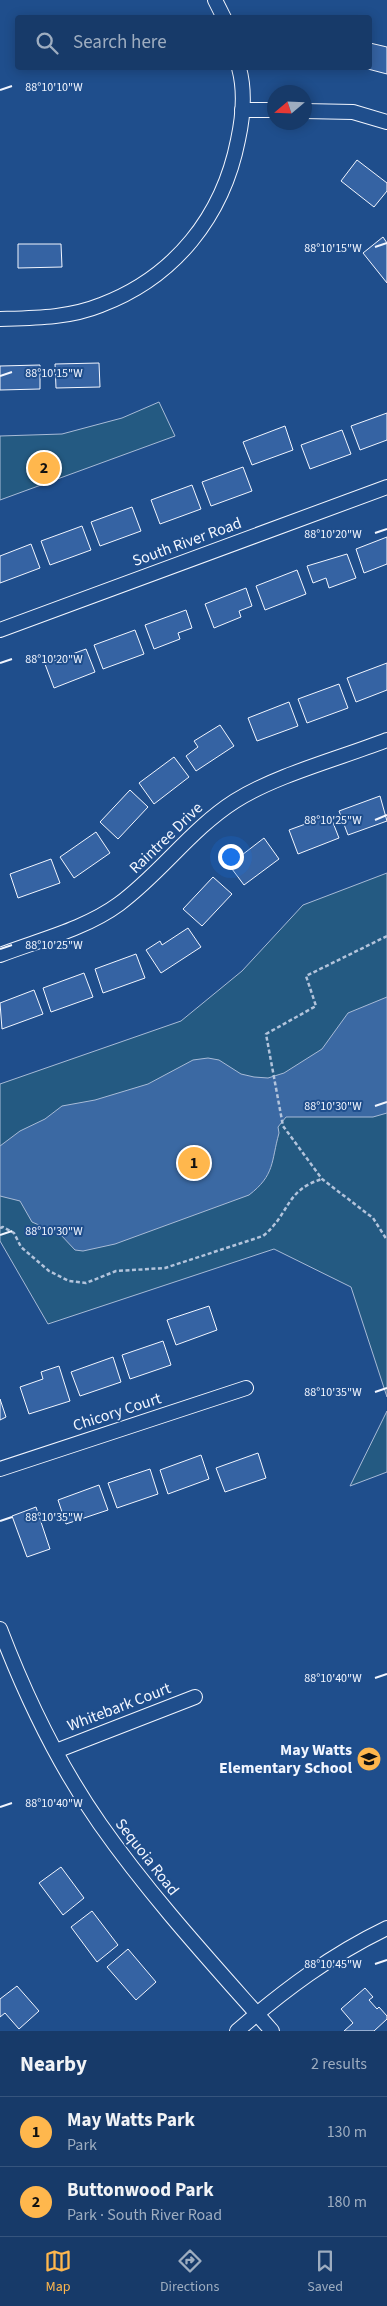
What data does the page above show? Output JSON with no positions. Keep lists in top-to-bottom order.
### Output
{
  "streets": {
    "street": [
      "South River Road",
      "Raintree Drive",
      "Chicory Court",
      "Whitebark Court",
      "Sequoia Road"
    ]
  },
  "crossings": [
    ["Whitebark Court", "Sequoia Road"]
  ],
  "places": {
    "school or university": ["May Watts Elementary School"]
  },
  "north": "left",
  "page": {
    "search": "Search here",
    "pins": ["2", "1"],
    "heading": ["Nearby", "2 results"],
    "list": [
      {
        "mark": "1",
        "name": "May Watts Park",
        "note": "Park",
        "value": "130 m"
      },
      {
        "mark": "2",
        "name": "Buttonwood Park",
        "note": "Park · South River Road",
        "value": "180 m"
      }
    ],
    "nav": ["Map", "Directions", "Saved"]
  },
  "coordinates": [
    "88°10'10\"W",
    "88°10'15\"W",
    "88°10'20\"W",
    "88°10'25\"W",
    "88°10'30\"W",
    "88°10'35\"W",
    "88°10'40\"W",
    "88°10'45\"W"
  ]
}
